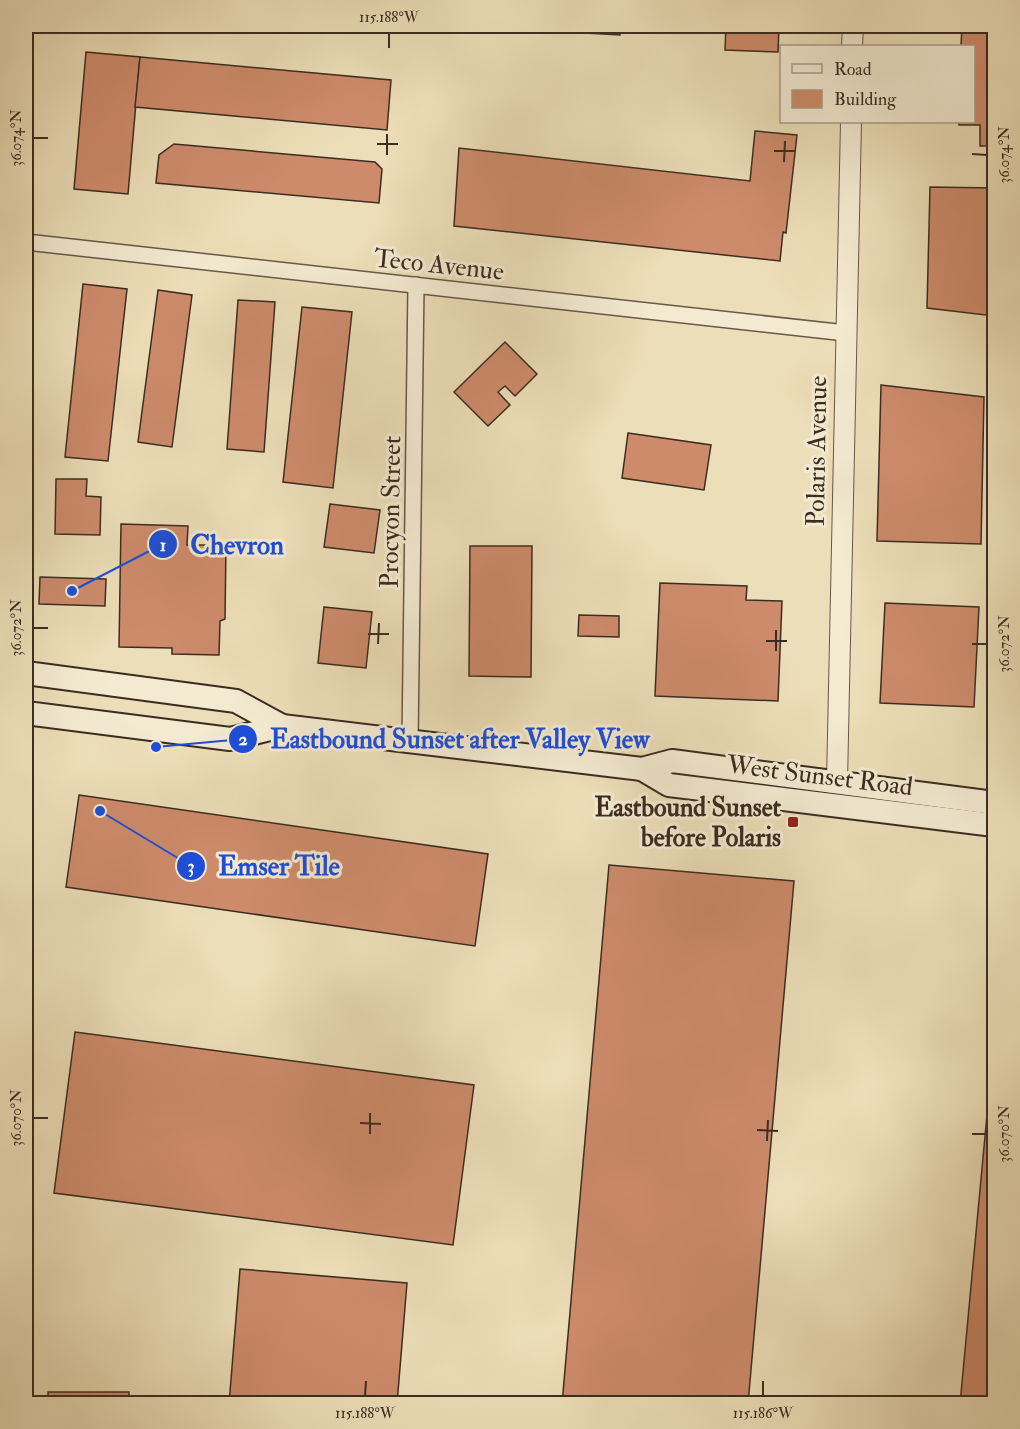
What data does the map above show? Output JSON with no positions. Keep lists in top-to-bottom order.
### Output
{
  "streets": {
    "main road": ["West Sunset Road"],
    "street": ["Teco Avenue", "Polaris Avenue", "Procyon Street"]
  },
  "crossings": [
    ["Teco Avenue", "Polaris Avenue"],
    ["Teco Avenue", "Procyon Street"],
    ["Polaris Avenue", "West Sunset Road"],
    ["Procyon Street", "West Sunset Road"]
  ],
  "places": {
    "other": ["Chevron", "Eastbound Sunset after Valley View", "Emser Tile"],
    "transit": ["Eastbound Sunset before Polaris"]
  },
  "legend": ["Road", "Building"],
  "coordinates": [
    "115.188°W",
    "36.074°N",
    "36.072°N",
    "36.070°N",
    "115.186°W"
  ]
}
